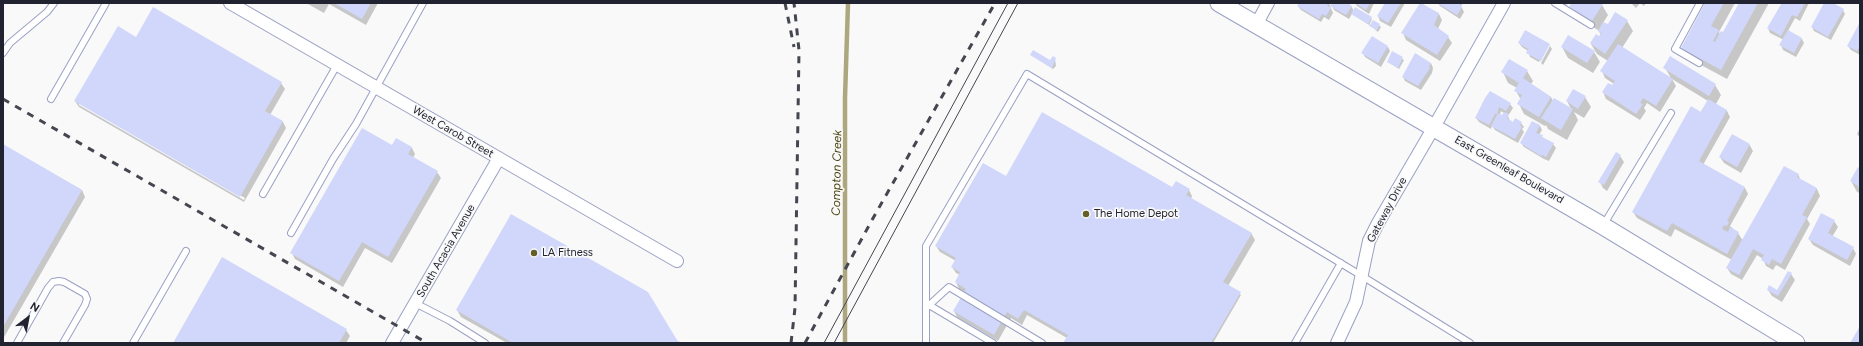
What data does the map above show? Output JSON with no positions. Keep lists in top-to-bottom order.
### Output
{
  "streets": {
    "street": [
      "West Carob Street",
      "East Greenleaf Boulevard",
      "Gateway Drive",
      "South Acacia Avenue"
    ]
  },
  "crossings": [
    ["West Carob Street", "South Acacia Avenue"],
    ["East Greenleaf Boulevard", "Gateway Drive"]
  ],
  "water": ["Compton Creek"],
  "places": ["The Home Depot", "LA Fitness"],
  "north": "top right"
}
